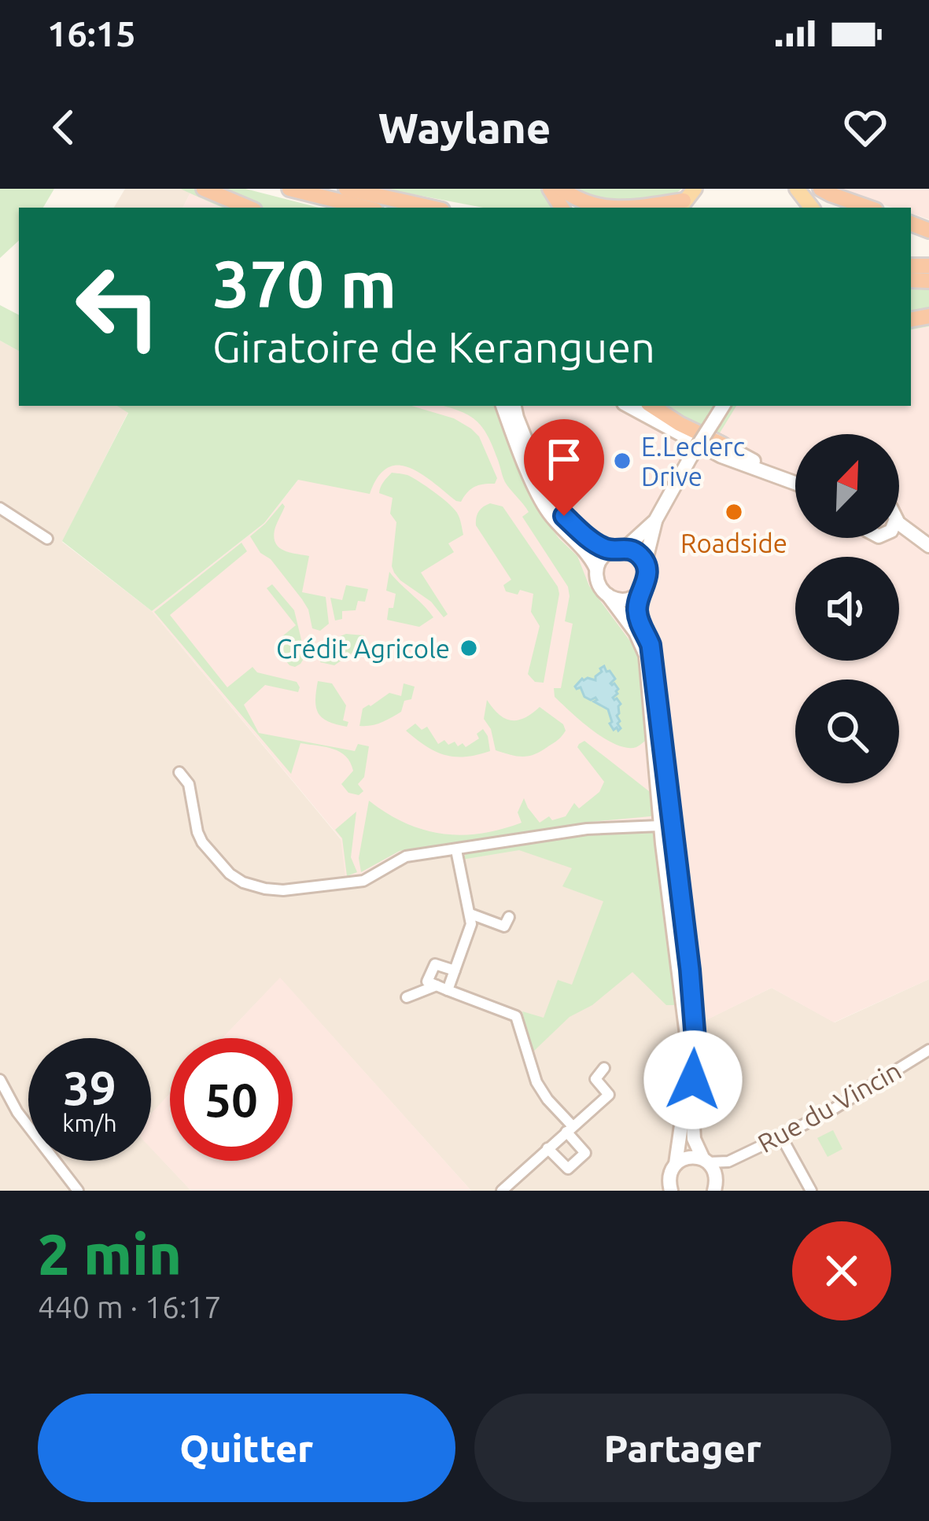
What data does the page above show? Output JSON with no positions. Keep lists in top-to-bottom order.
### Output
{
  "streets": {
    "street": ["Rue du Vincin"]
  },
  "places": ["E.Leclerc Drive", "Roadside", "Crédit Agricole"],
  "north": "top right",
  "page": {
    "status": "16:15",
    "header": "Waylane",
    "turn": ["370 m", "Giratoire de Keranguen"],
    "speed": "39 km/h",
    "limit": "50",
    "heading": ["2 min", "440 m · 16:17"],
    "buttons": ["Quitter", "Partager"]
  }
}
